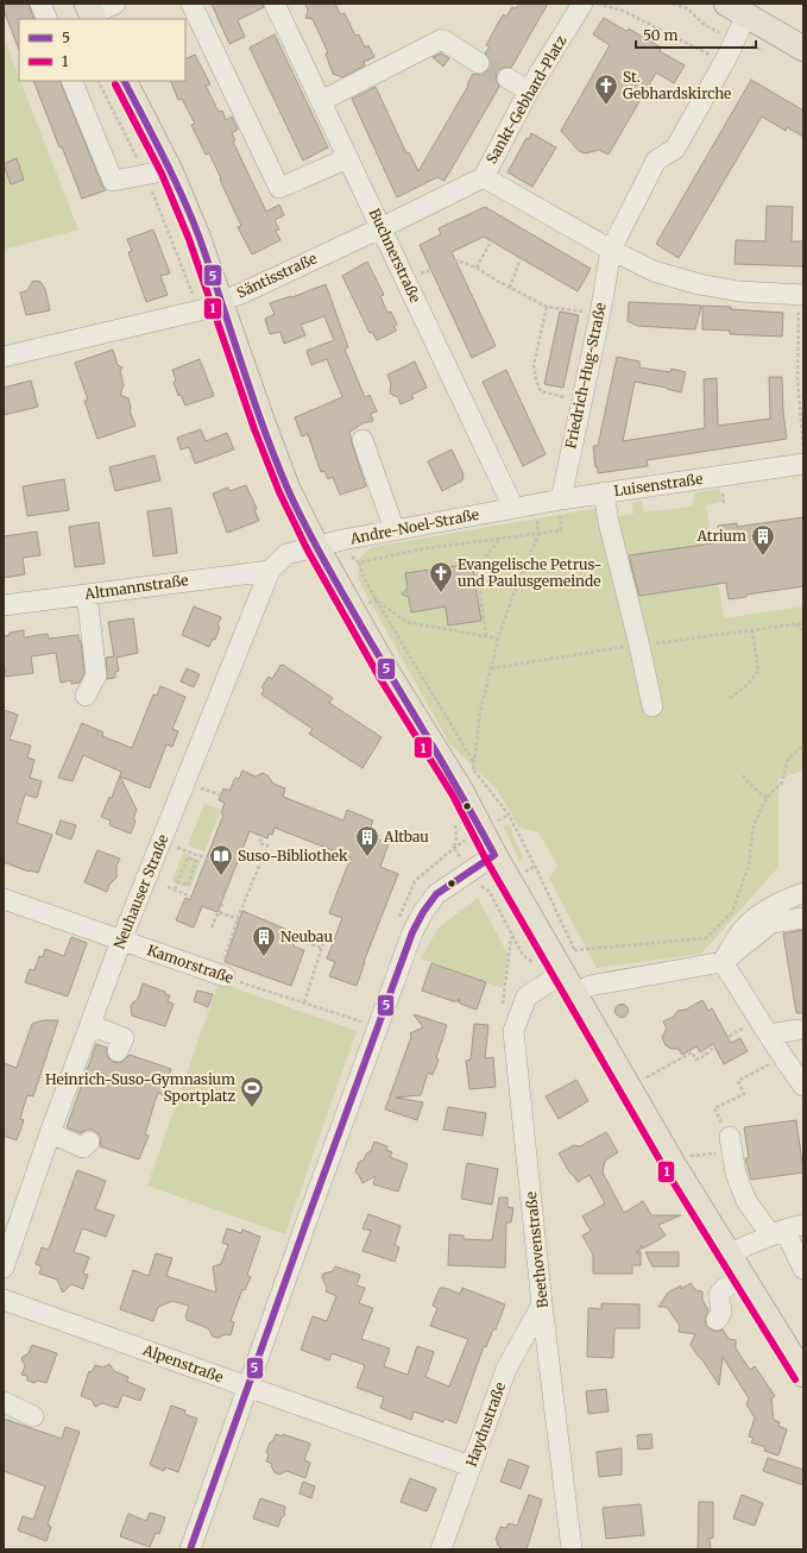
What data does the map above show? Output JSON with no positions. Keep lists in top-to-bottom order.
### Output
{
  "streets": {
    "street": [
      "Sankt-Gebhard-Platz",
      "Buchnerstraße",
      "Säntisstraße",
      "Friedrich-Hug-Straße",
      "Luisenstraße",
      "Andre-Noel-Straße",
      "Altmannstraße",
      "Neuhauser Straße",
      "Kamorstraße",
      "Beethovenstraße",
      "Alpenstraße",
      "Haydnstraße"
    ]
  },
  "crossings": [
    ["Sankt-Gebhard-Platz", "Säntisstraße"],
    ["Sankt-Gebhard-Platz", "Friedrich-Hug-Straße"],
    ["Buchnerstraße", "Säntisstraße"],
    ["Buchnerstraße", "Luisenstraße"],
    ["Buchnerstraße", "Andre-Noel-Straße"],
    ["Friedrich-Hug-Straße", "Luisenstraße"],
    ["Luisenstraße", "Andre-Noel-Straße"],
    ["Andre-Noel-Straße", "Neuhauser Straße"],
    ["Altmannstraße", "Neuhauser Straße"],
    ["Neuhauser Straße", "Kamorstraße"],
    ["Beethovenstraße", "Haydnstraße"],
    ["Alpenstraße", "Haydnstraße"]
  ],
  "places": {
    "church": ["St. Gebhardskirche", "Evangelische Petrus- und Paulusgemeinde"],
    "building": ["Atrium", "Altbau", "Neubau"],
    "library": ["Suso-Bibliothek"],
    "sports": ["Heinrich-Suso-Gymnasium Sportplatz"]
  },
  "lines": ["transit line 5", "transit line 1"],
  "legend": ["5", "1"],
  "scale_bar": "50 m"
}
